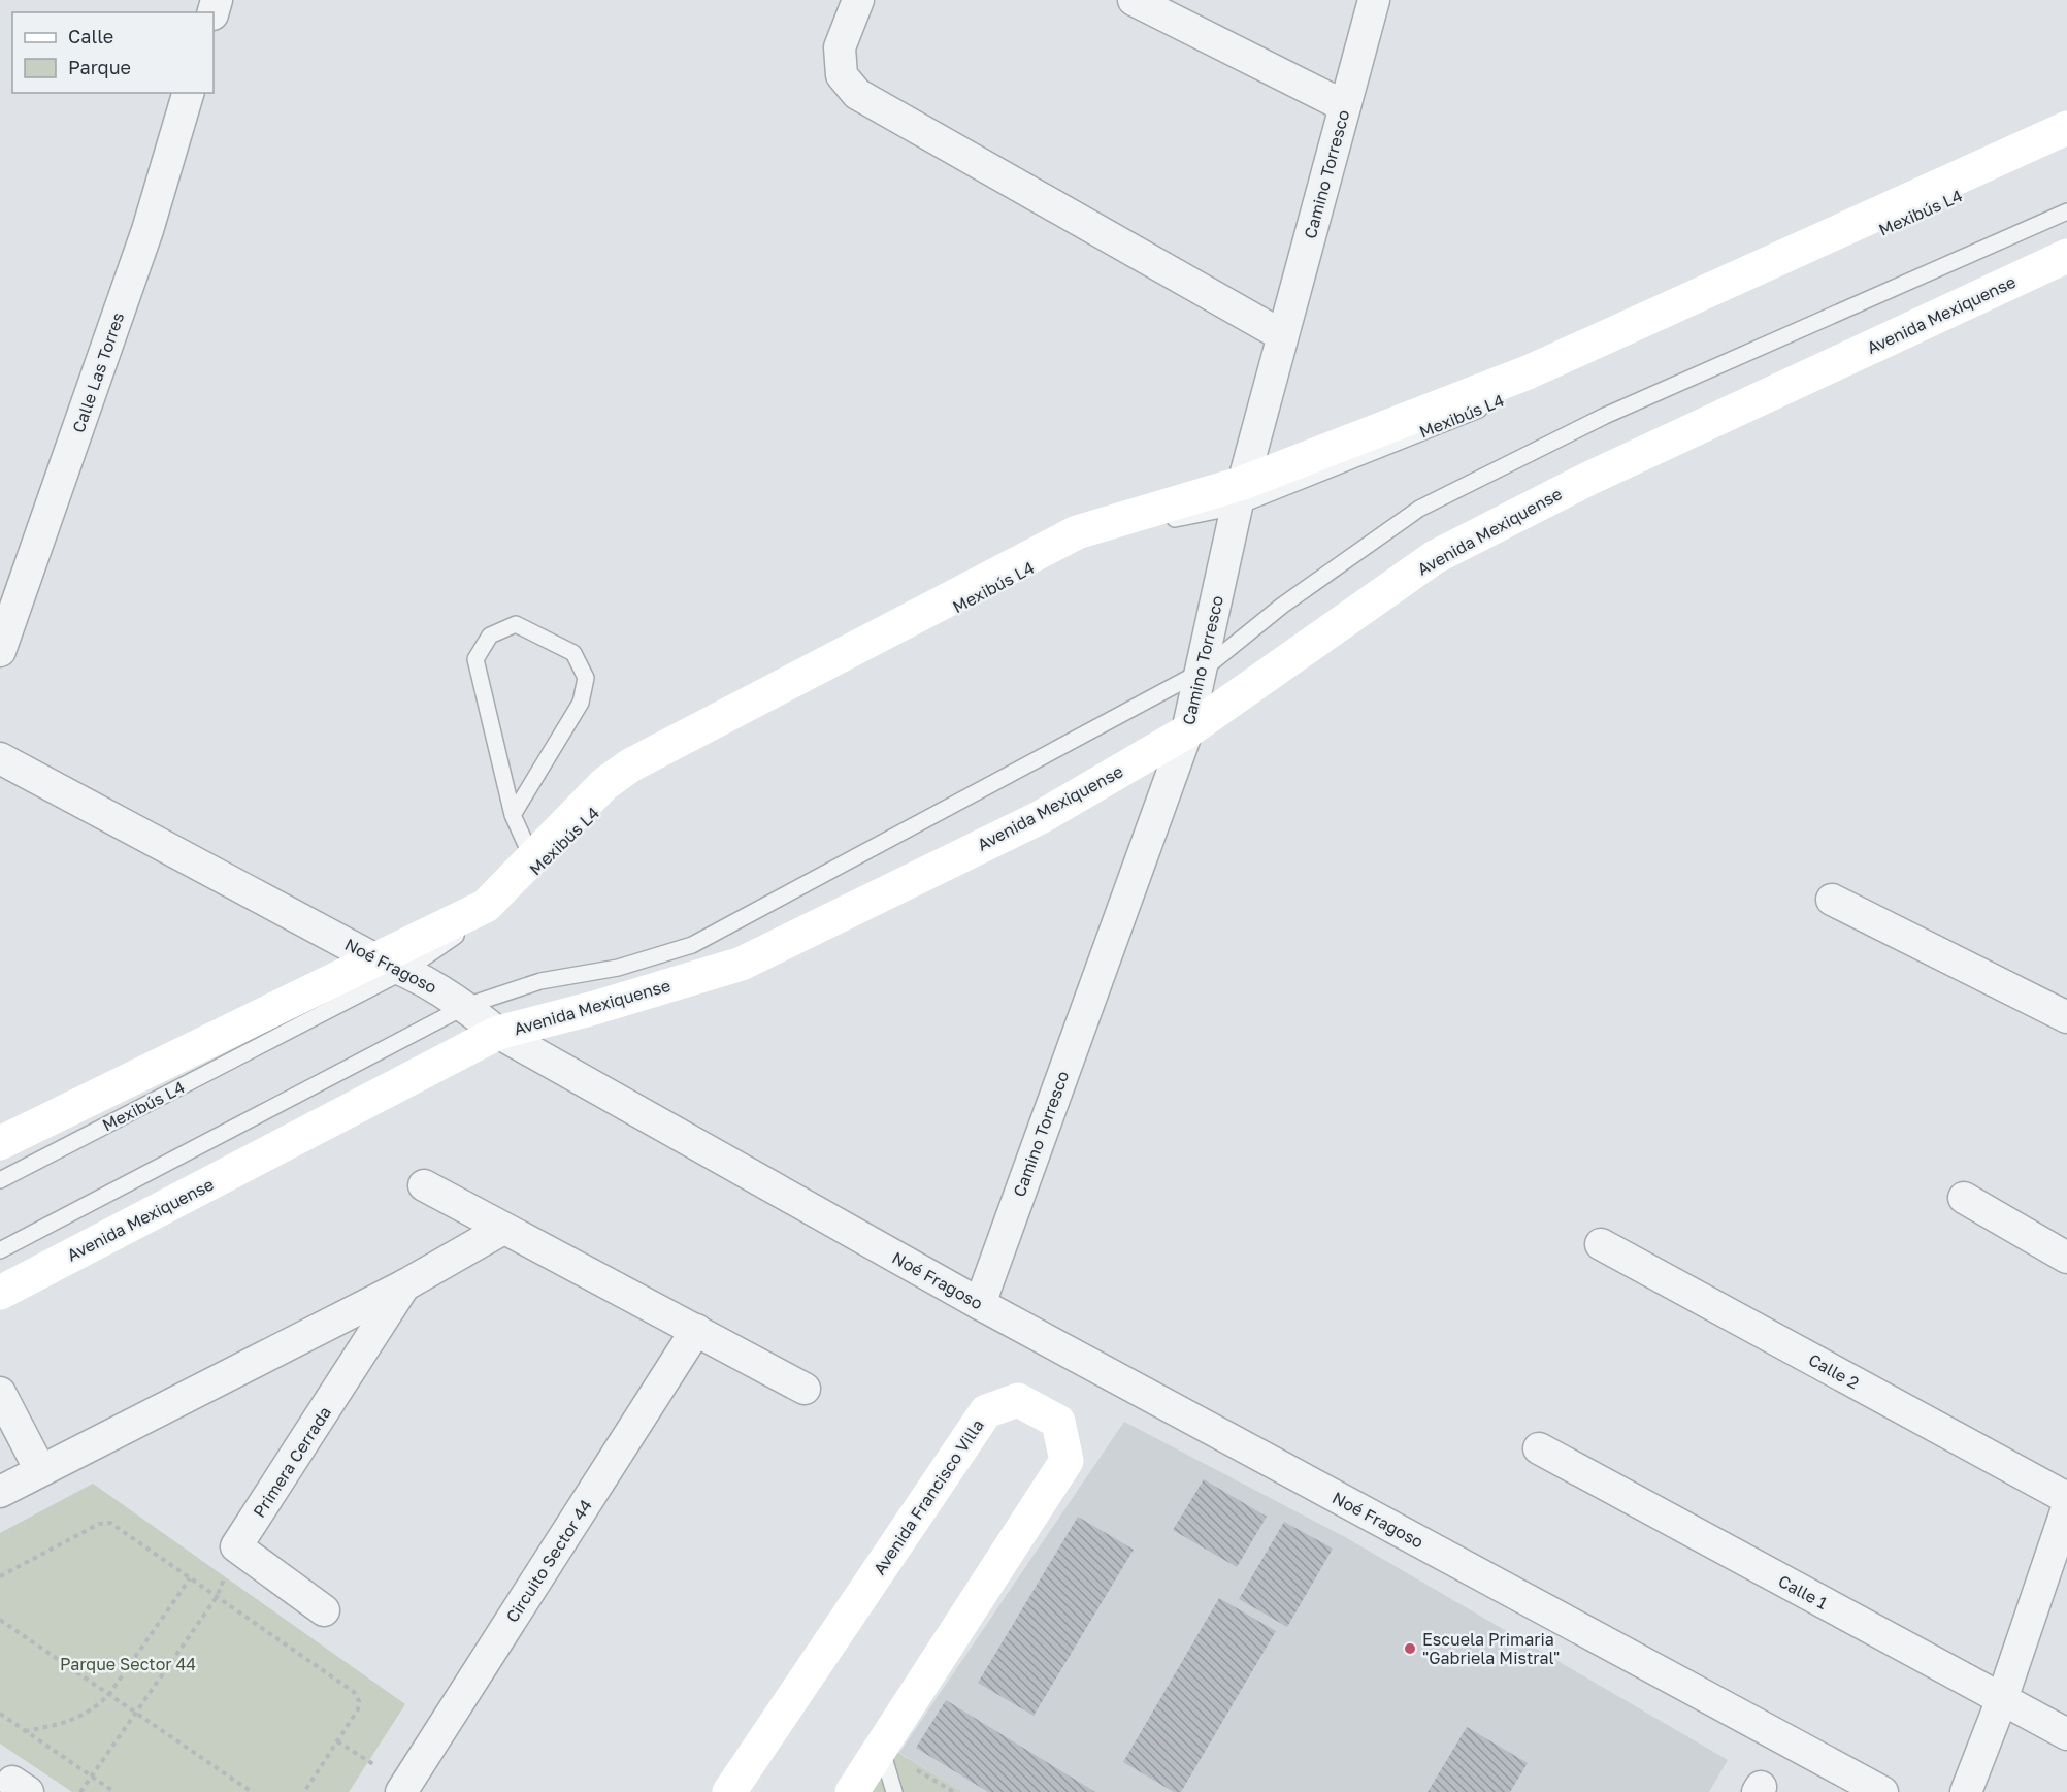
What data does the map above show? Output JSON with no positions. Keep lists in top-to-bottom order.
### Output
{
  "streets": {
    "main road": ["Avenida Mexiquense", "Avenida Francisco Villa"],
    "street": [
      "Camino Torresco",
      "Calle Las Torres",
      "Noé Fragoso",
      "Calle 2",
      "Primera Cerrada",
      "Circuito Sector 44",
      "Calle 1"
    ],
    "lane": ["Mexibús L4"]
  },
  "crossings": [
    ["Camino Torresco", "Mexibús L4"],
    ["Camino Torresco", "Avenida Mexiquense"],
    ["Camino Torresco", "Noé Fragoso"],
    ["Mexibús L4", "Noé Fragoso"],
    ["Avenida Mexiquense", "Noé Fragoso"]
  ],
  "parks": ["Parque Sector 44"],
  "places": ["Escuela Primaria \"Gabriela Mistral\""],
  "legend": ["Calle", "Parque"]
}
